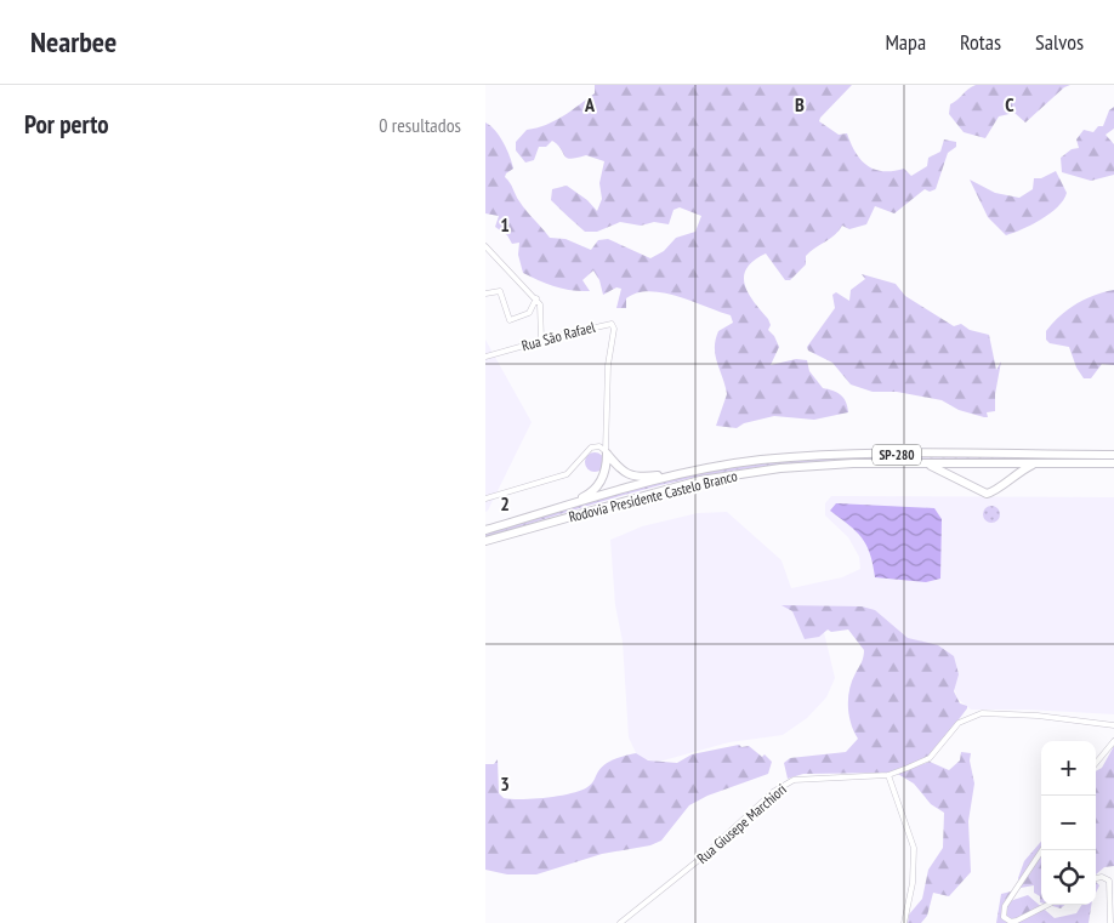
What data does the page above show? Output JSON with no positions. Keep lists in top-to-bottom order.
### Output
{
  "streets": {
    "highway": ["SP-280", "Rodovia Presidente Castelo Branco"],
    "street": ["Rua São Rafael", "Rua Giusepe Marchiori"]
  },
  "page": {
    "header": "Nearbee",
    "nav": ["Mapa", "Rotas", "Salvos"],
    "heading": ["Por perto", "0 resultados"],
    "map_buttons": ["+", "−"]
  },
  "grid": {
    "columns": ["A", "B", "C"],
    "rows": ["1", "2", "3"]
  }
}
